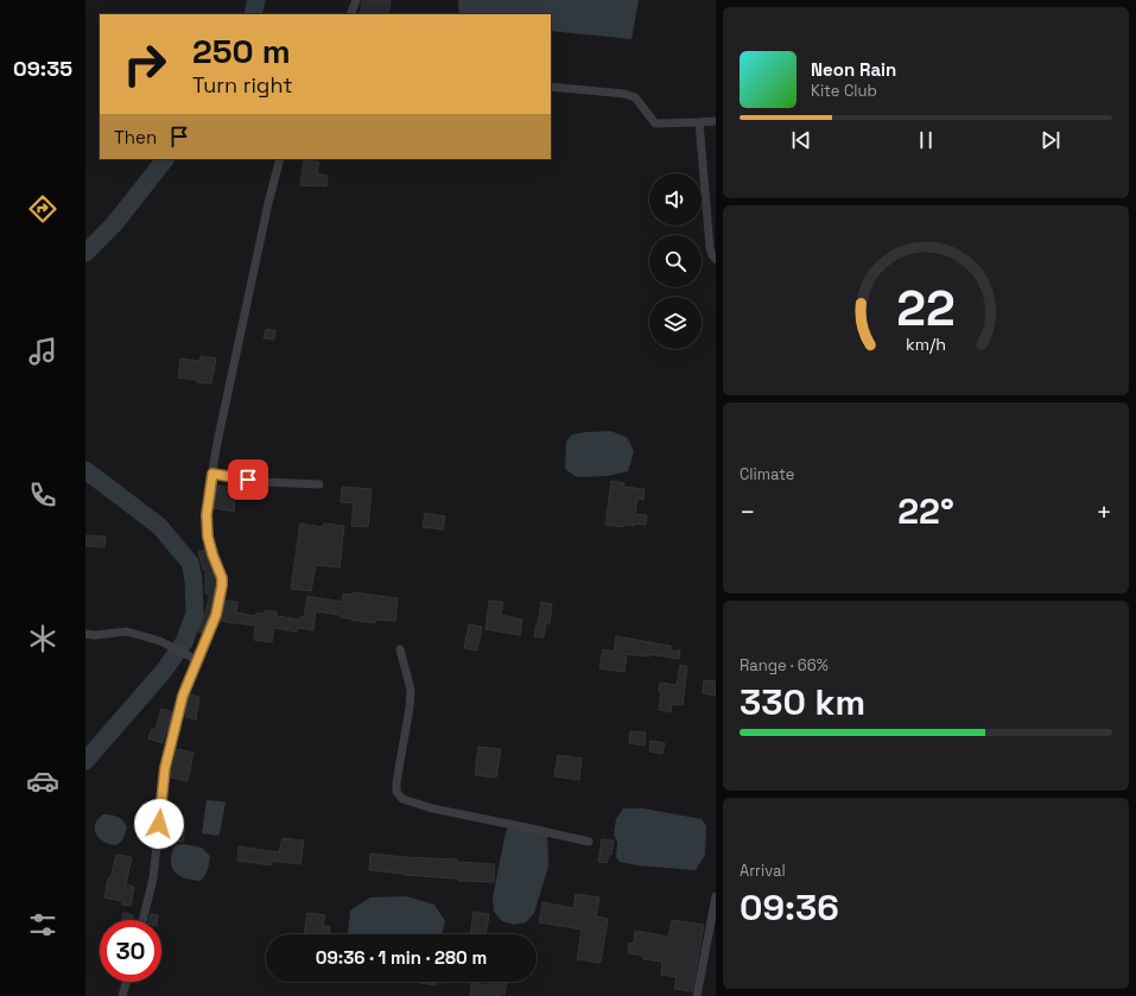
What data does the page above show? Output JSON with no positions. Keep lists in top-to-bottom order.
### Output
{
  "page": {
    "tabs": "09:35",
    "turn": ["250 m", "Turn right"],
    "song": ["Neon Rain", "Kite Club"],
    "then": "Then",
    "tile": [
      "Climate",
      ["Range · 66%", "330 km"],
      ["Arrival", "09:36"]
    ],
    "heat": ["−", "22°", "+"],
    "limit": "30",
    "trip": "09:36 · 1 min · 280 m",
    "gauge": ["22", "km/h"]
  }
}
